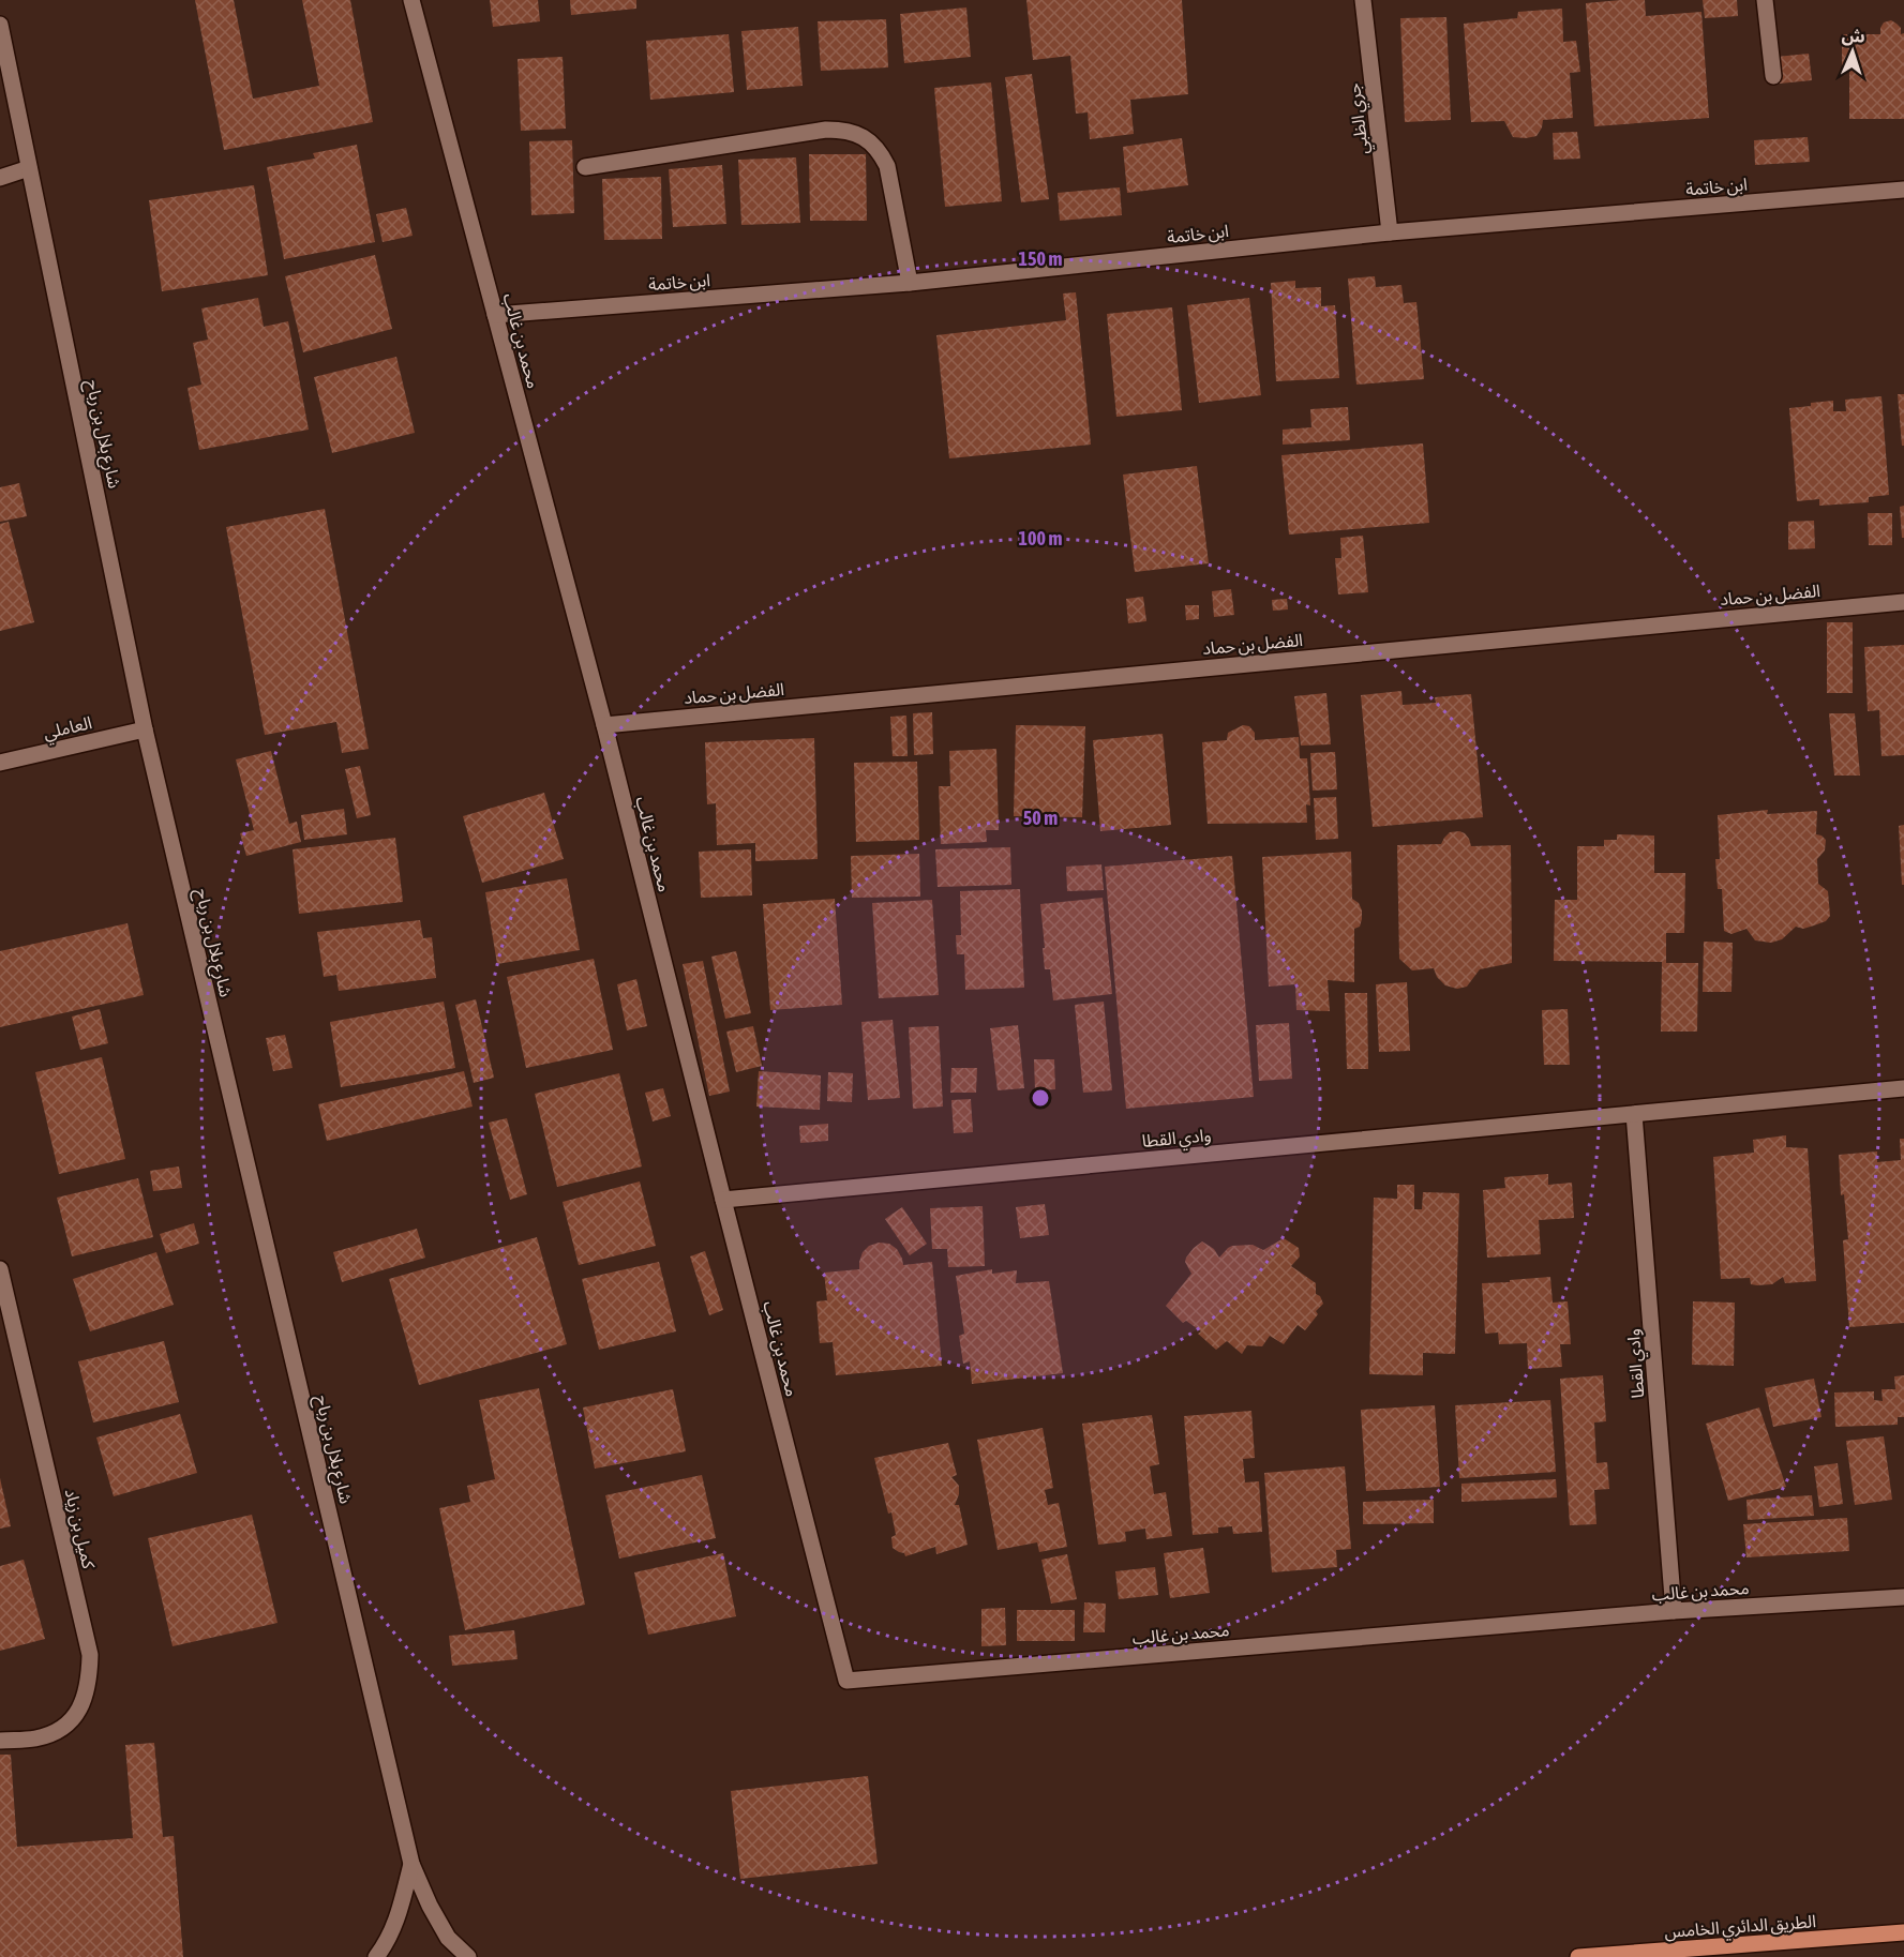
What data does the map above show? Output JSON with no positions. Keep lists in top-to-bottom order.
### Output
{
  "streets": {
    "main road": ["الطريق الدائري الخامس"],
    "street": [
      "جري الظبي",
      "ابن خاتمة",
      "محمد بن غالب",
      "شارع بلال بن رباح",
      "الفضل بن حماد",
      "العاملي",
      "وادي القطا",
      "كميل بن زياد"
    ]
  },
  "crossings": [
    ["جري الظبي", "ابن خاتمة"],
    ["ابن خاتمة", "محمد بن غالب"],
    ["محمد بن غالب", "الفضل بن حماد"],
    ["محمد بن غالب", "وادي القطا"],
    ["شارع بلال بن رباح", "العاملي"]
  ],
  "north": "top",
  "rings": ["150 m", "100 m", "50 m"]
}
